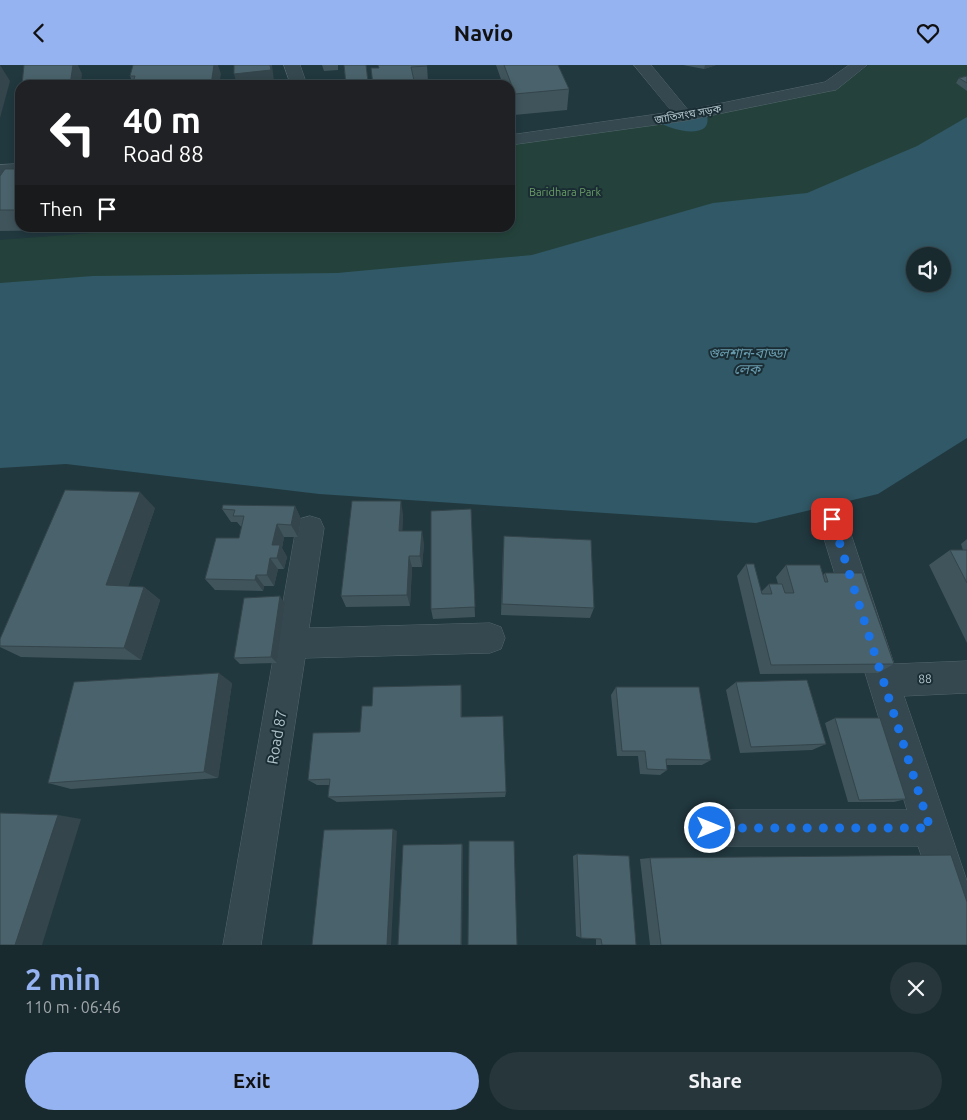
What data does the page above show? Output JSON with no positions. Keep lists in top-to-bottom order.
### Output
{
  "streets": {
    "street": ["জাতিসংঘ সড়ক", "88", "Road 87"]
  },
  "water": ["গুলশান-বাড্ডা লেক"],
  "parks": ["Baridhara Park"],
  "page": {
    "header": "Navio",
    "turn": ["40 m", "Road 88"],
    "then": "Then",
    "heading": ["2 min", "110 m · 06:46"],
    "buttons": ["Exit", "Share"]
  }
}
